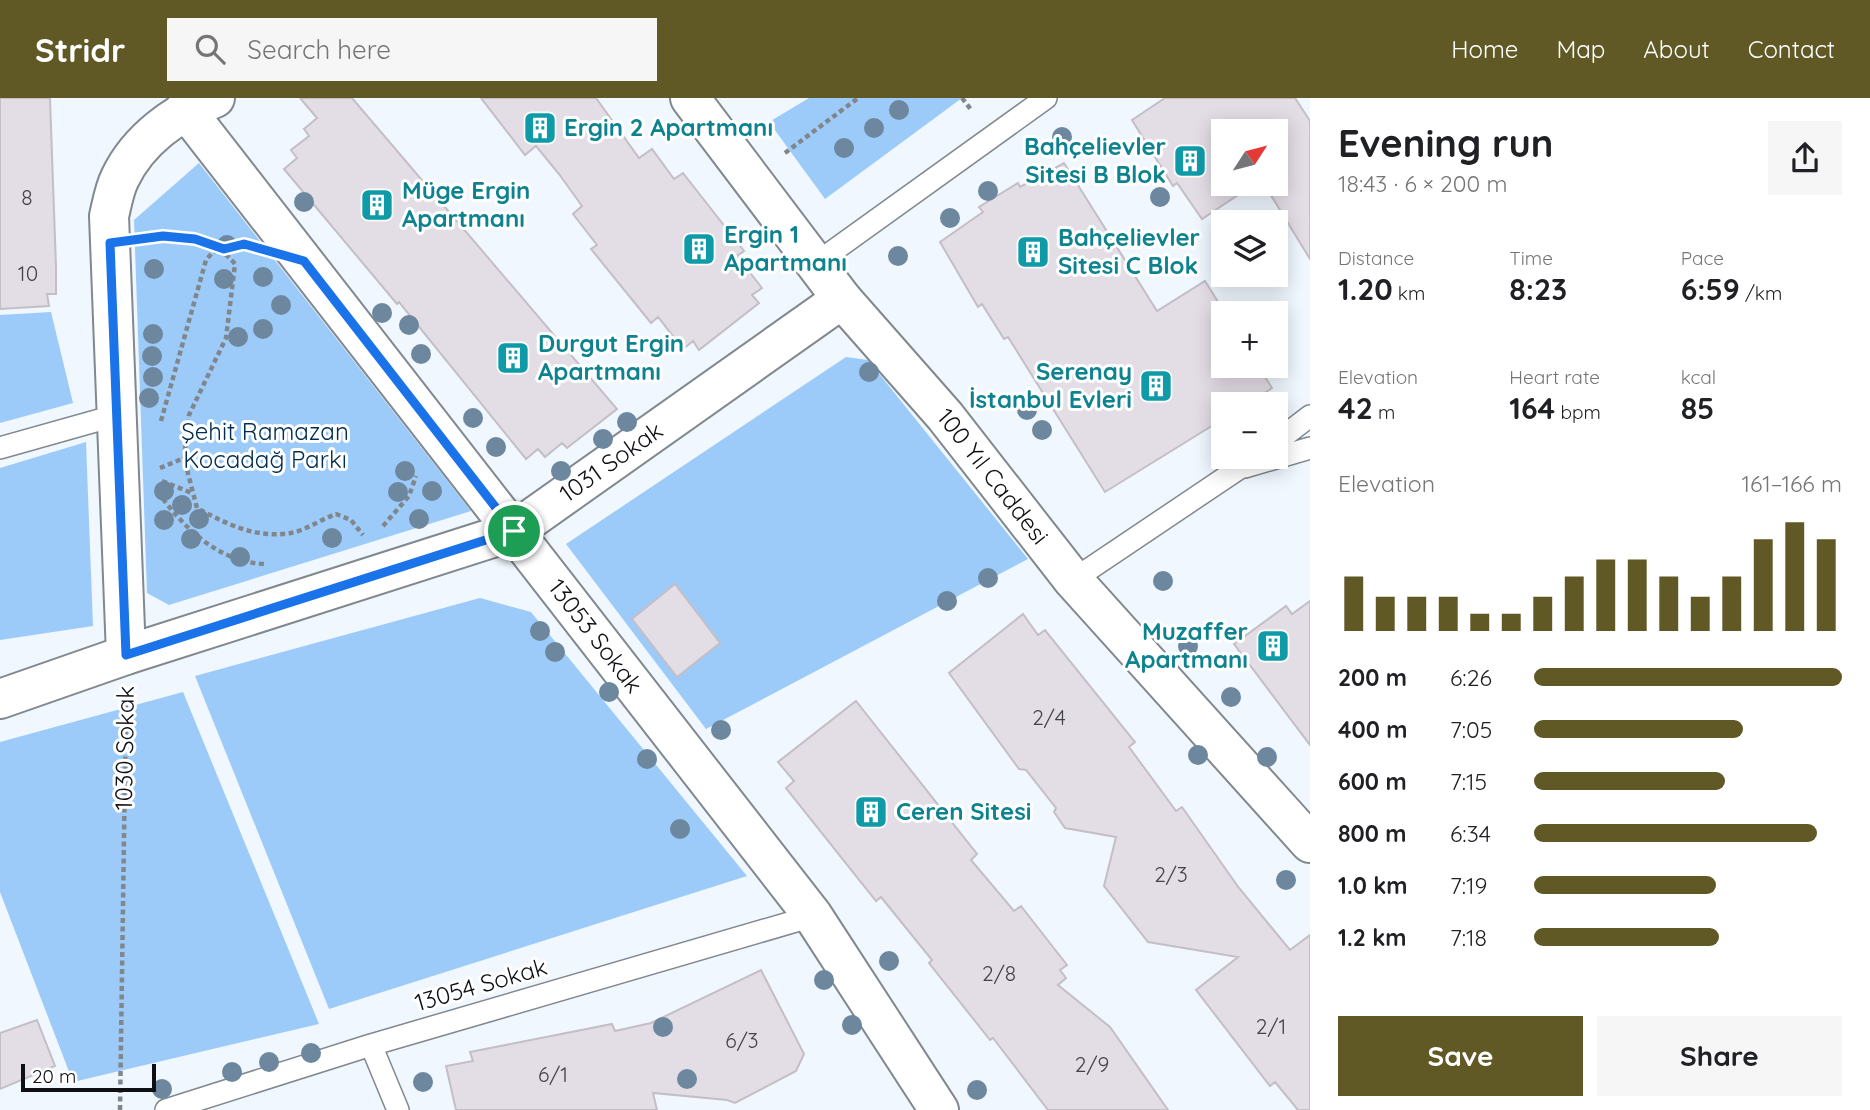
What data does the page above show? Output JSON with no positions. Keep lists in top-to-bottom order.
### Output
{
  "streets": {
    "street": [
      "1031 Sokak",
      "100 Yıl Caddesi",
      "13053 Sokak",
      "1030 Sokak"
    ],
    "lane": ["13054 Sokak"]
  },
  "crossings": [
    ["1031 Sokak", "100 Yıl Caddesi"],
    ["1031 Sokak", "13053 Sokak"],
    ["1031 Sokak", "1030 Sokak"],
    ["13053 Sokak", "1030 Sokak"],
    ["13053 Sokak", "13054 Sokak"]
  ],
  "parks": ["Şehit Ramazan Kocadağ Parkı"],
  "places": {
    "building": [
      "Ergin 2 Apartmanı",
      "Bahçelievler Sitesi B Blok",
      "Müge Ergin Apartmanı",
      "Ergin 1 Apartmanı",
      "Bahçelievler Sitesi C Blok",
      "Durgut Ergin Apartmanı",
      "Serenay İstanbul Evleri",
      "Muzaffer Apartmanı",
      "Ceren Sitesi"
    ]
  },
  "house_numbers": [
    "8",
    "10",
    "2/4",
    "2/3",
    "2/8",
    "2/1",
    "6/3",
    "2/9",
    "6/1"
  ],
  "scale_bar": "20 m",
  "north": "top right",
  "page": {
    "header": "Stridr",
    "search": "Search here",
    "nav": [
      "Home",
      "Map",
      "About",
      "Contact"
    ],
    "heading": ["Evening run", "18:43 · 6 × 200 m"],
    "map_buttons": ["+", "−"],
    "stats": [
      ["Distance", "1.20 km"],
      ["Time", "8:23"],
      ["Pace", "6:59 /km"],
      ["Elevation", "42 m"],
      ["Heart rate", "164 bpm"],
      ["kcal", "85"]
    ],
    "chart": ["Elevation", "161–166 m"],
    "list": [
      {
        "name": "200 m",
        "note": "6:26"
      },
      {
        "name": "400 m",
        "note": "7:05"
      },
      {
        "name": "600 m",
        "note": "7:15"
      },
      {
        "name": "800 m",
        "note": "6:34"
      },
      {
        "name": "1.0 km",
        "note": "7:19"
      },
      {
        "name": "1.2 km",
        "note": "7:18"
      }
    ],
    "buttons": ["Save", "Share"],
    "scale": "20 m"
  }
}
